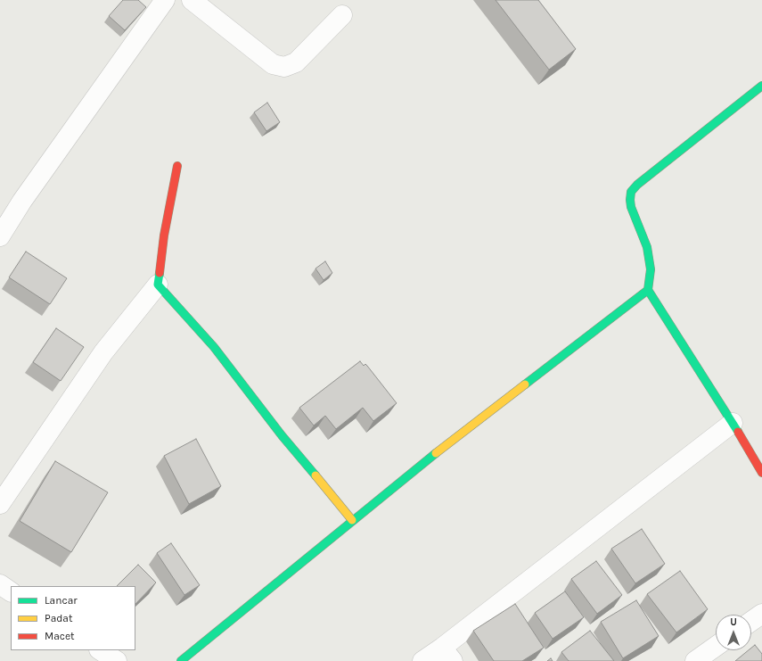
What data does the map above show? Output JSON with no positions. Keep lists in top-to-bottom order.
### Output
{
  "legend": ["Lancar", "Padat", "Macet"],
  "north": "top"
}
